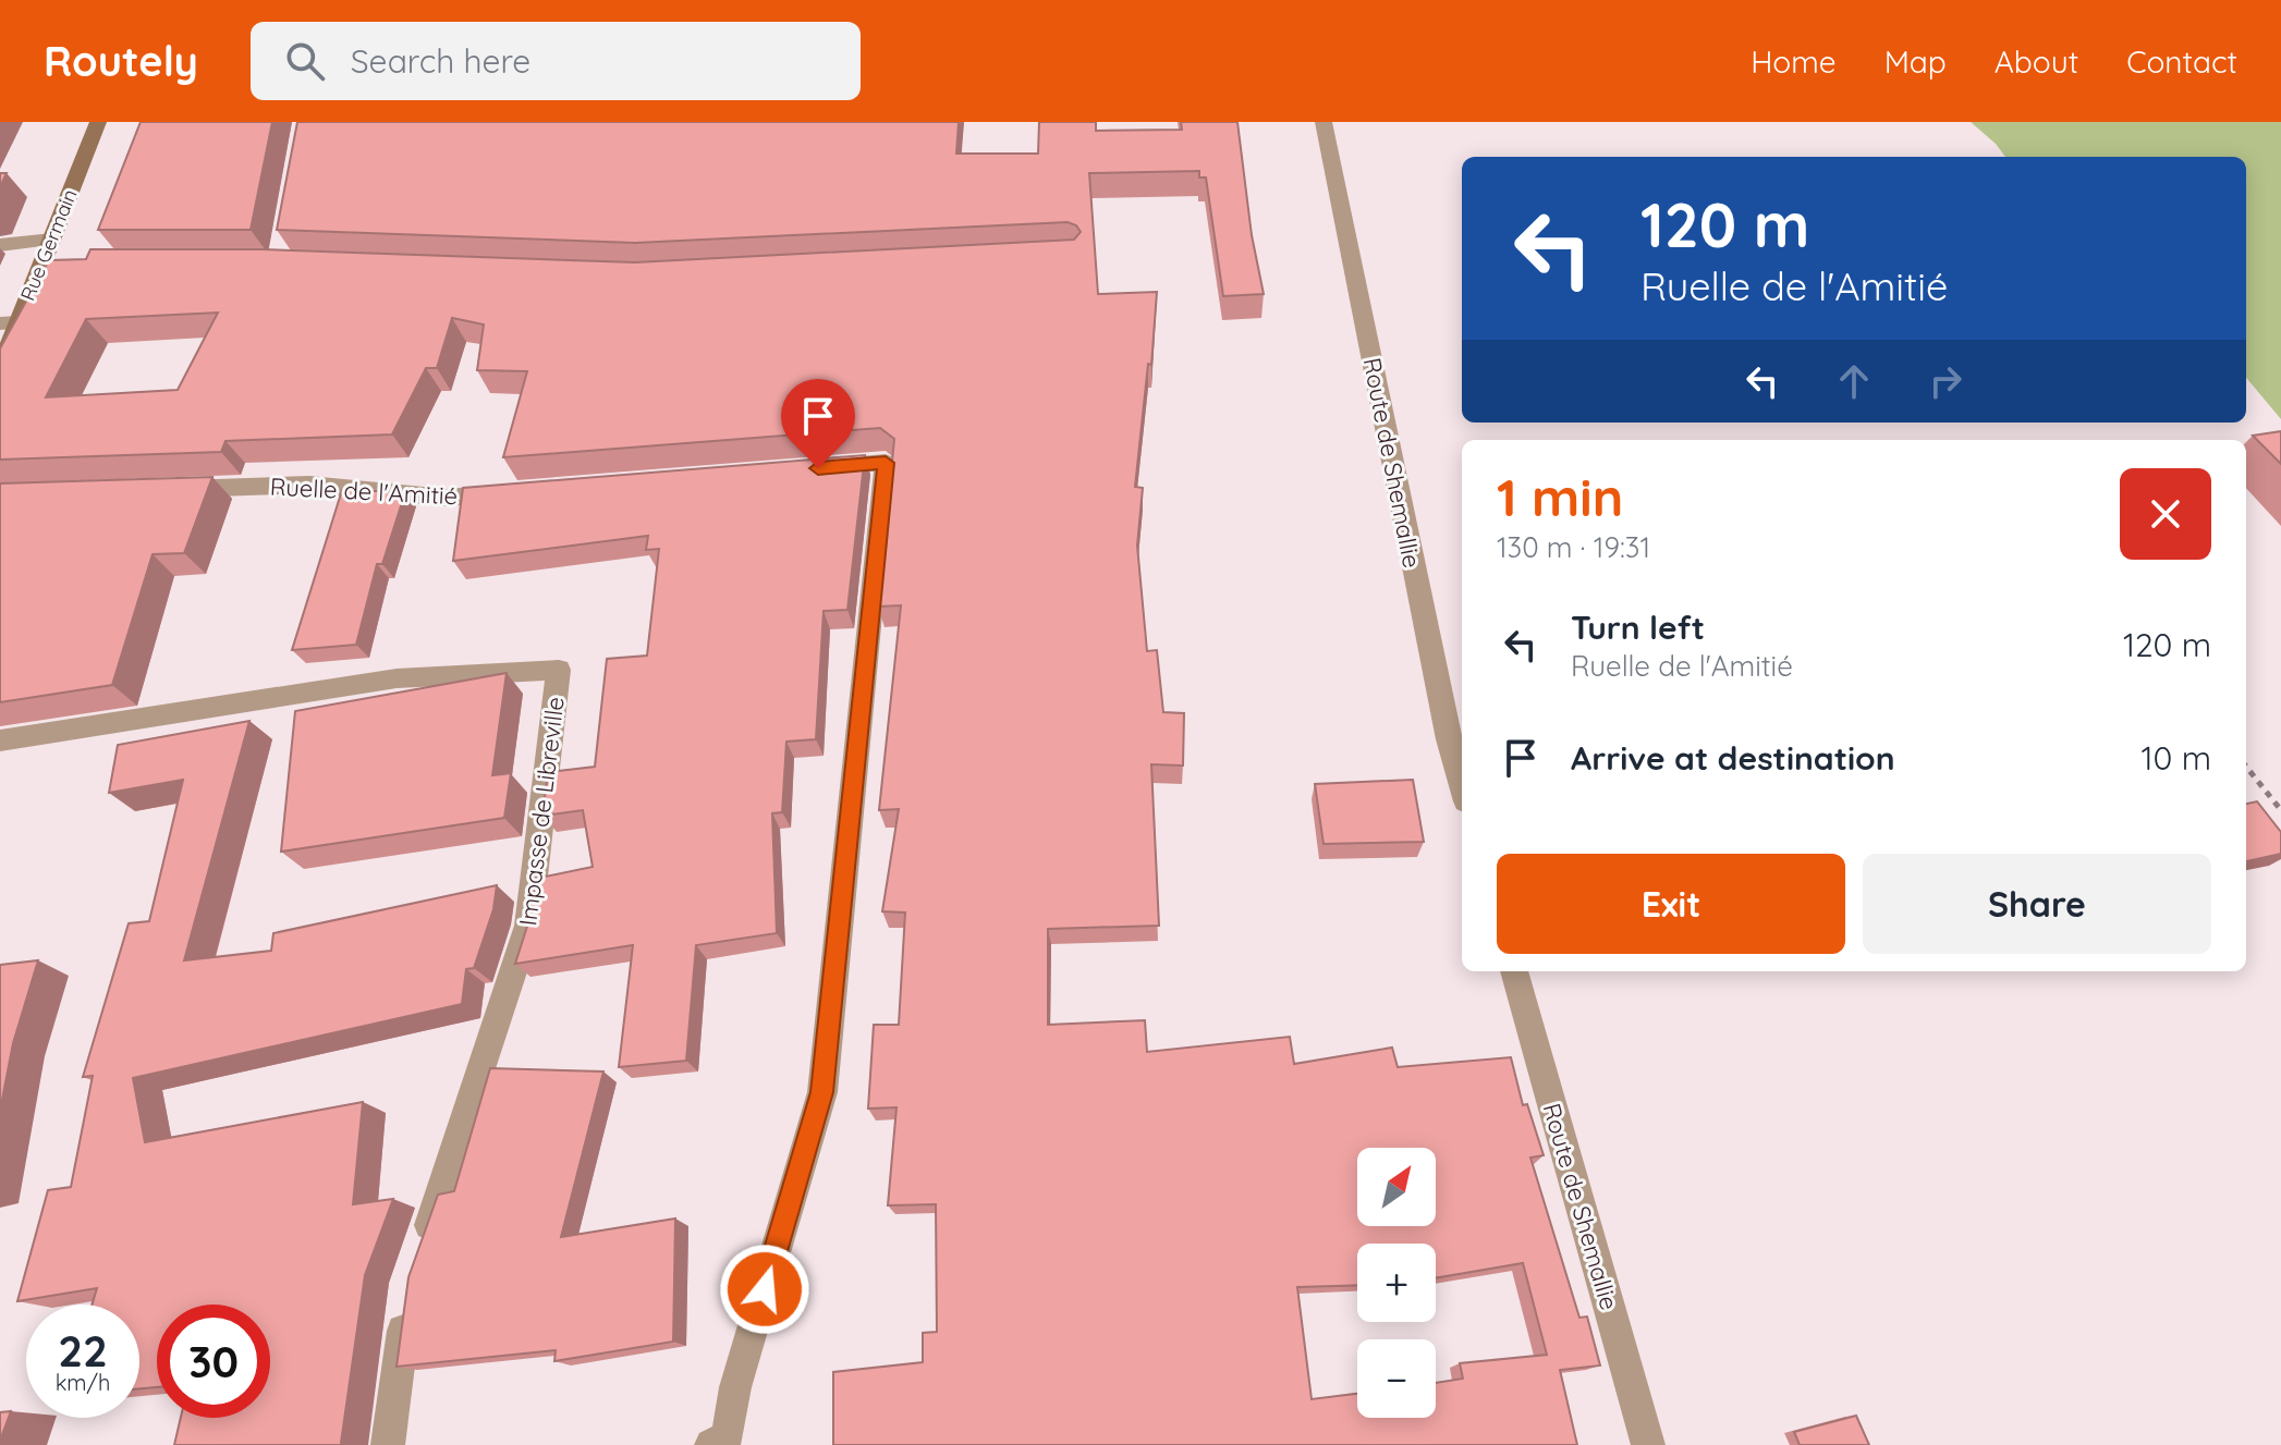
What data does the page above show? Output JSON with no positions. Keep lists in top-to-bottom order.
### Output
{
  "streets": {
    "street": [
      "Rue Germain",
      "Route de Shemallie",
      "Ruelle de l'Amitié",
      "Impasse de Libreville"
    ]
  },
  "north": "top right",
  "page": {
    "header": "Routely",
    "search": "Search here",
    "nav": [
      "Home",
      "Map",
      "About",
      "Contact"
    ],
    "turn": ["120 m", "Ruelle de l'Amitié"],
    "heading": ["1 min", "130 m · 19:31"],
    "list": [
      {
        "name": "Turn left",
        "note": "Ruelle de l'Amitié",
        "value": "120 m"
      },
      {
        "name": "Arrive at destination",
        "value": "10 m"
      }
    ],
    "buttons": ["Exit", "Share"],
    "map_buttons": ["+", "−"],
    "speed": "22 km/h",
    "limit": "30"
  }
}
